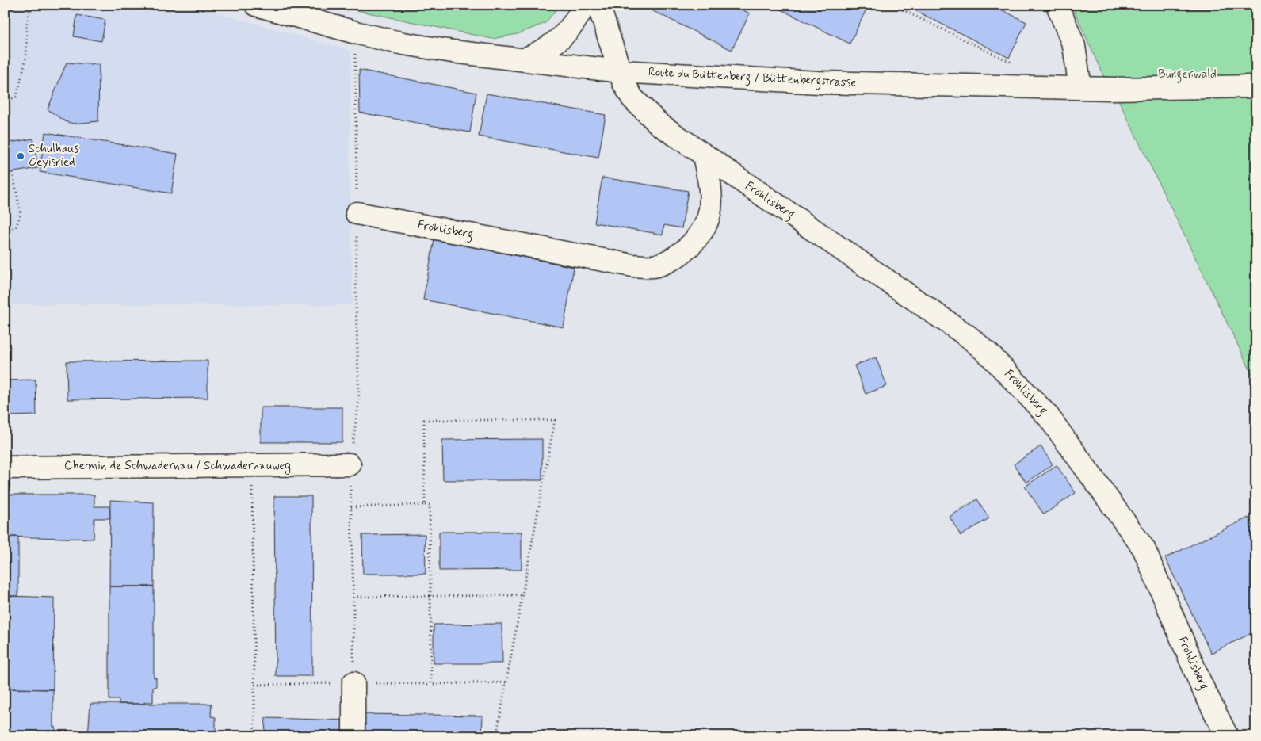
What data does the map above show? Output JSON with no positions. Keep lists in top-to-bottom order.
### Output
{
  "streets": {
    "street": ["Route du Büttenberg / Büttenbergstrasse", "Fröhlisberg", "Chemin de Schwadernau / Schwadernauweg"]
  },
  "crossings": [
    ["Route du Büttenberg / Büttenbergstrasse", "Fröhlisberg"]
  ],
  "parks": ["Bürgerwald"],
  "places": ["Schulhaus Geyisried"]
}
